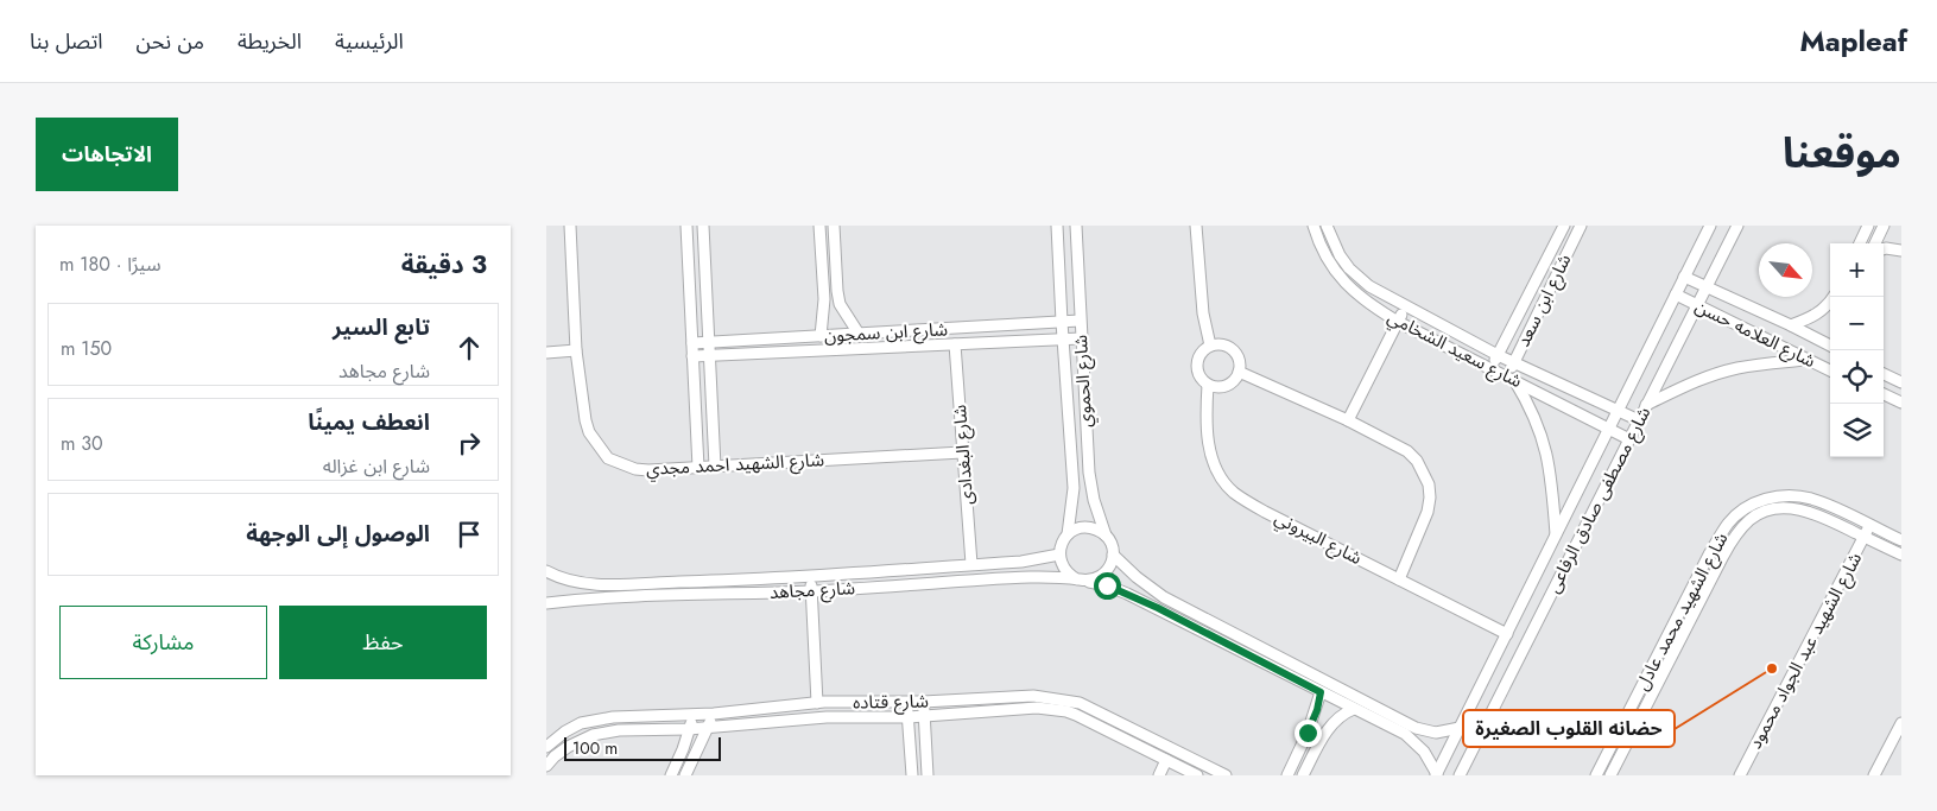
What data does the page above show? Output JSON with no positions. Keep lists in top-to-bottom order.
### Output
{
  "streets": {
    "street": [
      "شارع ابن سعد",
      "شارع ابن سمجون",
      "شارع العلامه حسن",
      "شارع سعيد الشخامي",
      "شارع الحموي",
      "شارع البغدادى",
      "شارع الشهيد احمد مجدي",
      "شارع مصطفى صادق الرفاعى",
      "شارع البيروني",
      "شارع مجاهد",
      "شارع الشهيد محمد عادل",
      "شارع الشهيد عبد الجواد محمود",
      "شارع قتاده"
    ]
  },
  "crossings": [
    ["شارع ابن سعد", "شارع سعيد الشخامي"],
    ["شارع ابن سمجون", "شارع الحموي"],
    ["شارع ابن سمجون", "شارع البغدادى"],
    ["شارع العلامه حسن", "شارع مصطفى صادق الرفاعى"],
    ["شارع سعيد الشخامي", "شارع مصطفى صادق الرفاعى"],
    ["شارع الحموي", "شارع مجاهد"],
    ["شارع البغدادى", "شارع الشهيد احمد مجدي"],
    ["شارع البغدادى", "شارع مجاهد"],
    ["شارع مصطفى صادق الرفاعى", "شارع البيروني"],
    ["شارع مصطفى صادق الرفاعى", "شارع مجاهد"],
    ["شارع الشهيد محمد عادل", "شارع الشهيد عبد الجواد محمود"]
  ],
  "places": ["حضانه القلوب الصغيرة"],
  "scale_bar": "100 m",
  "north": "bottom right",
  "page": {
    "header": "Mapleaf",
    "nav": [
      "الرئيسية",
      "الخريطة",
      "من نحن",
      "اتصل بنا"
    ],
    "title": "موقعنا",
    "buttons": [
      "الاتجاهات",
      ["حفظ", "مشاركة"]
    ],
    "heading": ["3 دقيقة", "سيرًا · 180 m"],
    "map_buttons": ["+", "−"],
    "list": [
      ["تابع السير", "شارع مجاهد", "150 m"],
      ["انعطف يمينًا", "شارع ابن غزاله", "30 m"],
      "الوصول إلى الوجهة"
    ],
    "scale": "100 m"
  }
}
